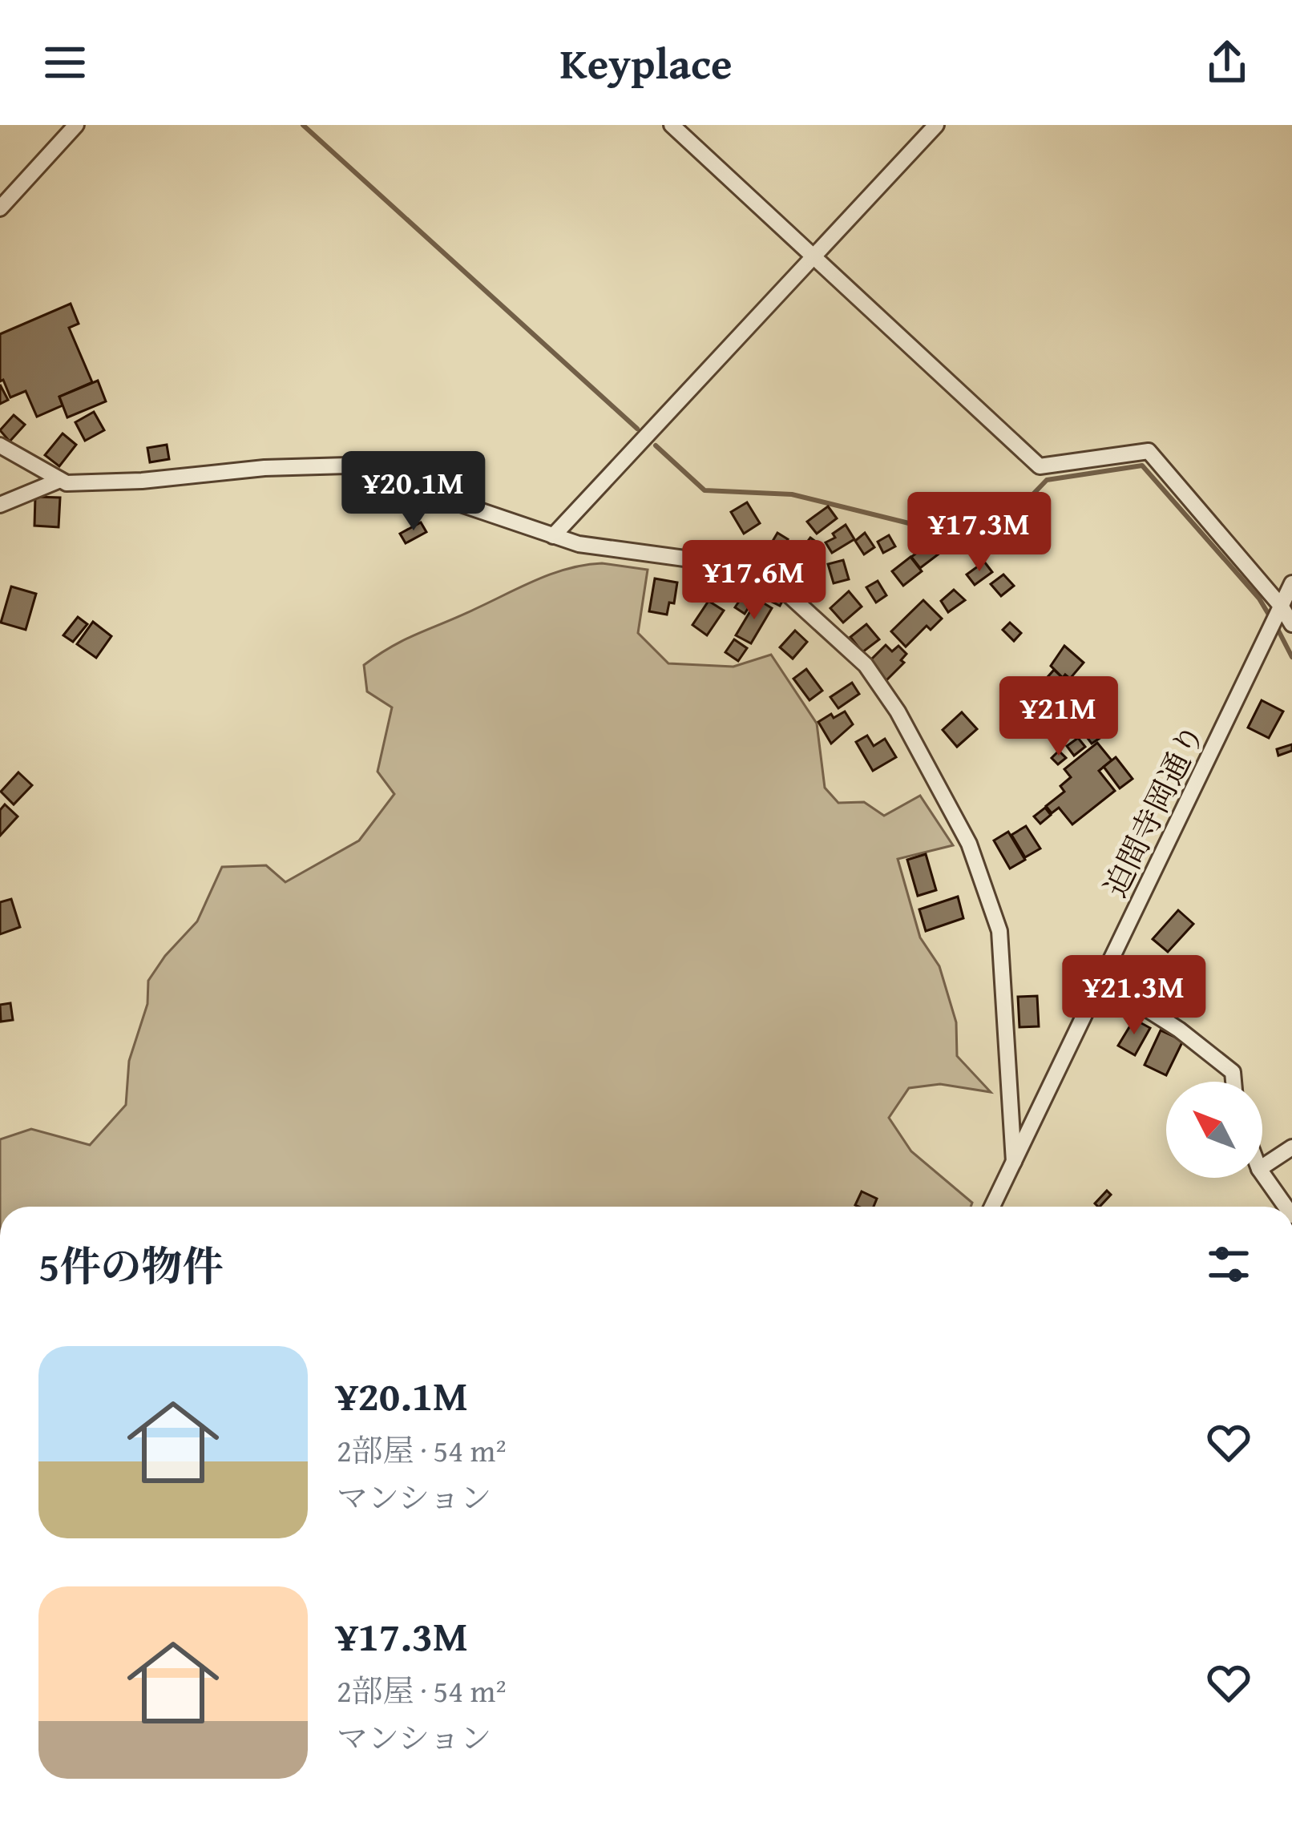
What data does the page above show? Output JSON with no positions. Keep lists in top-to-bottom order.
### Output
{
  "streets": {
    "street": ["迫間寺岡通り"]
  },
  "north": "top left",
  "page": {
    "header": "Keyplace",
    "price": [
      "¥20.1M",
      "¥17.3M",
      "¥17.6M",
      "¥21M",
      "¥21.3M"
    ],
    "heading": "5件の物件",
    "list": [
      {
        "name": "¥20.1M",
        "note": "2部屋 · 54 m² · マンション"
      },
      {
        "name": "¥17.3M",
        "note": "2部屋 · 54 m² · マンション"
      }
    ]
  }
}
